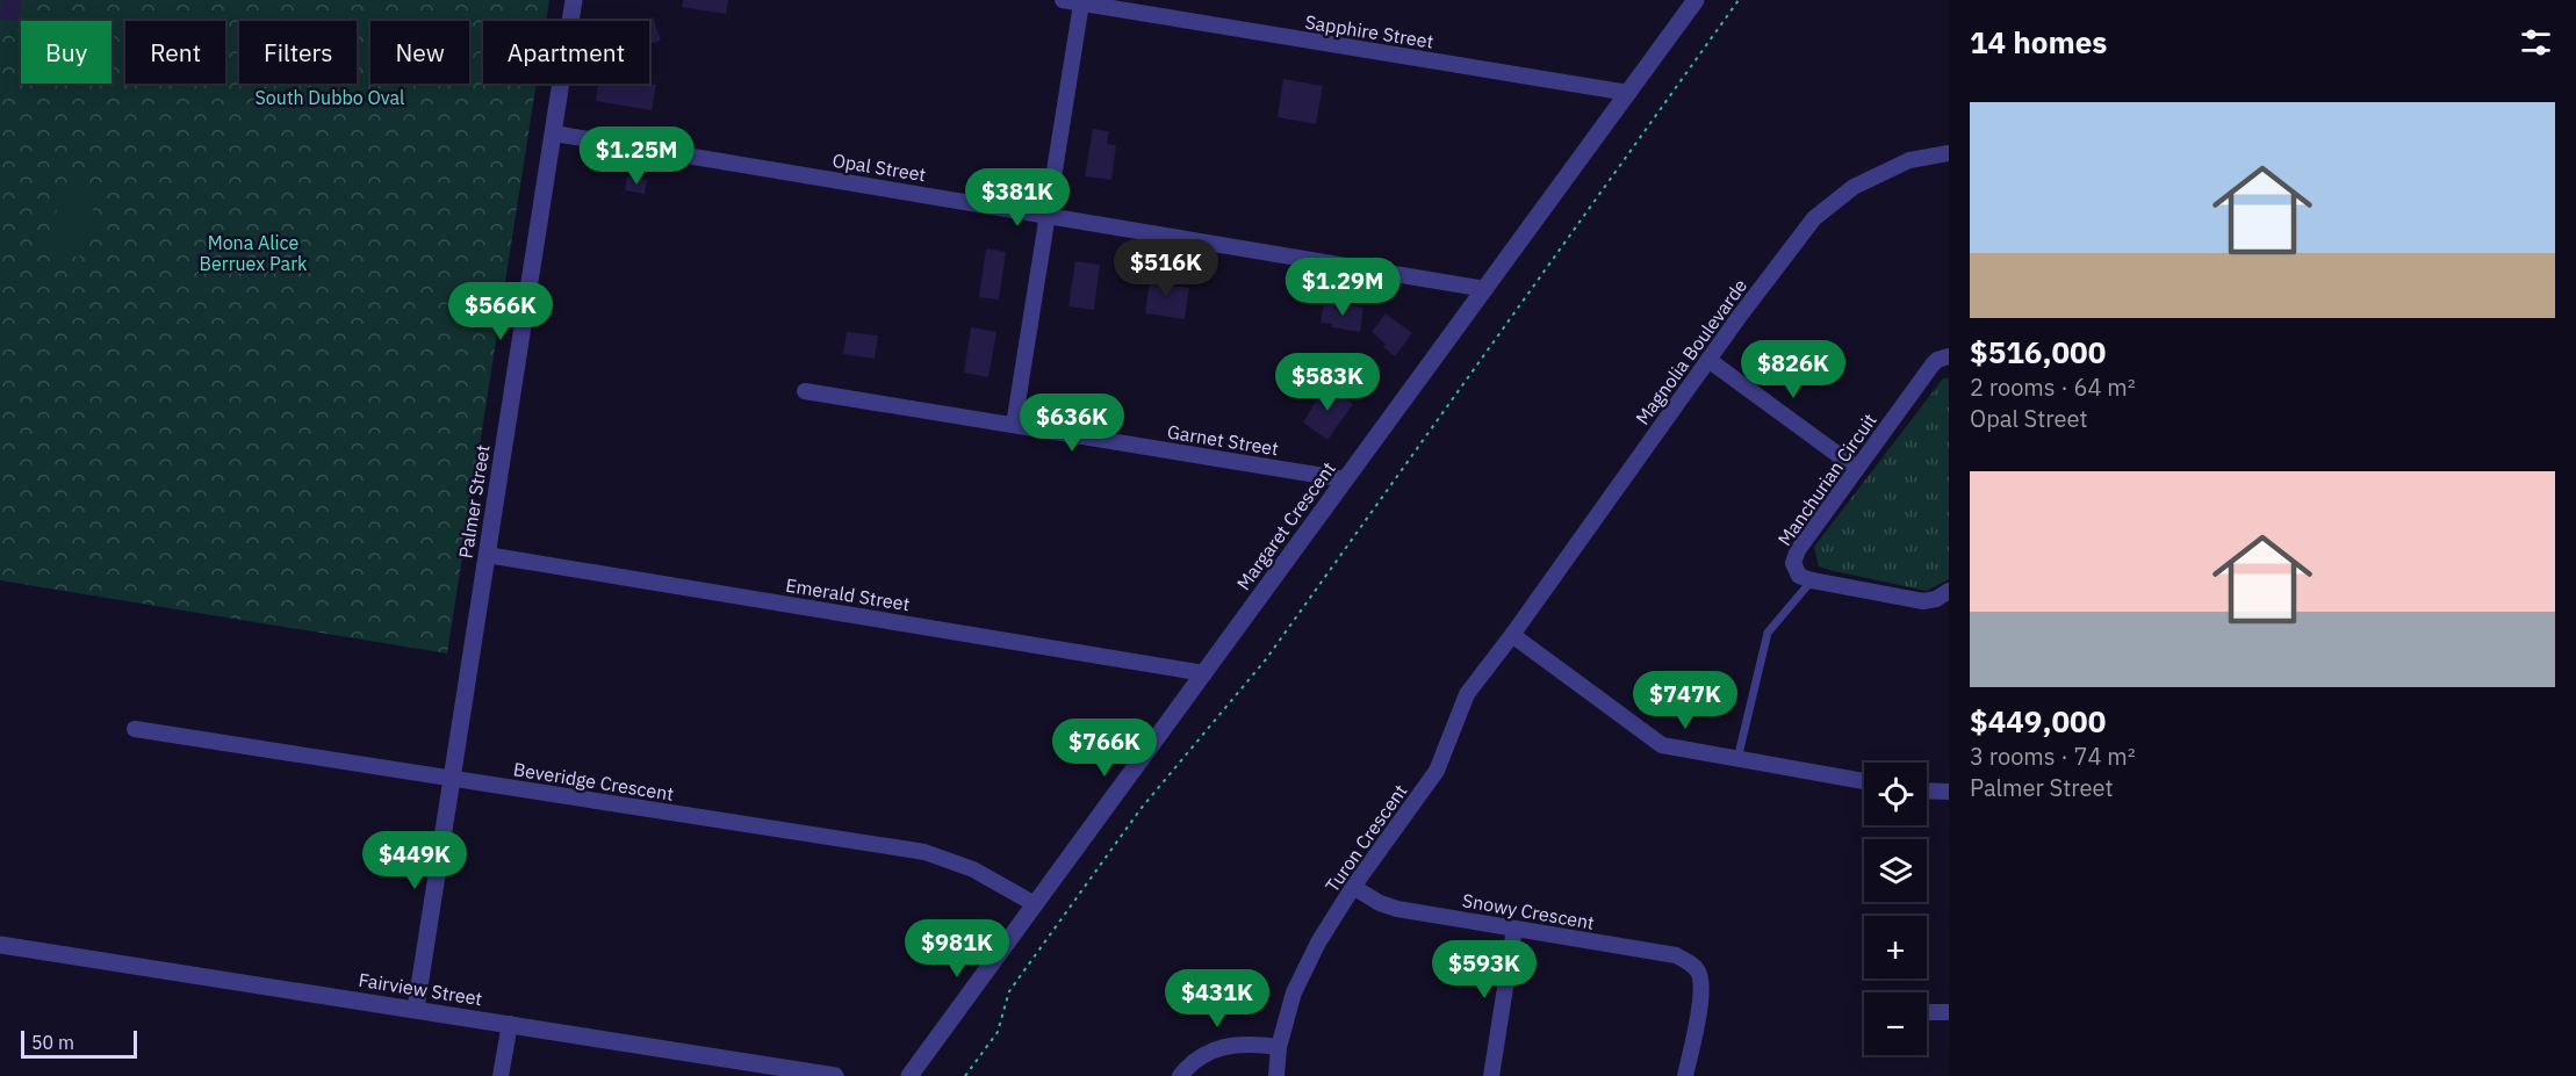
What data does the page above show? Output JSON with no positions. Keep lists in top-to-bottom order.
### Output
{
  "streets": {
    "street": [
      "Sapphire Street",
      "Opal Street",
      "Magnolia Boulevarde",
      "Garnet Street",
      "Manchurian Circuit",
      "Palmer Street",
      "Margaret Crescent",
      "Emerald Street",
      "Beveridge Crescent",
      "Turon Crescent",
      "Snowy Crescent",
      "Fairview Street"
    ]
  },
  "crossings": [
    ["Sapphire Street", "Margaret Crescent"],
    ["Opal Street", "Palmer Street"],
    ["Opal Street", "Margaret Crescent"],
    ["Magnolia Boulevarde", "Turon Crescent"],
    ["Garnet Street", "Margaret Crescent"],
    ["Palmer Street", "Emerald Street"],
    ["Palmer Street", "Beveridge Crescent"],
    ["Palmer Street", "Fairview Street"],
    ["Margaret Crescent", "Emerald Street"],
    ["Margaret Crescent", "Beveridge Crescent"],
    ["Turon Crescent", "Snowy Crescent"]
  ],
  "parks": ["South Dubbo Oval", "Mona Alice Berruex Park"],
  "scale_bar": "50 m",
  "page": {
    "heading": "14 homes",
    "chip": [
      "Buy",
      "Rent",
      "Filters",
      "New",
      "Apartment"
    ],
    "list": [
      {
        "name": "$516,000",
        "note": "2 rooms · 64 m² · Opal Street"
      },
      {
        "name": "$449,000",
        "note": "3 rooms · 74 m² · Palmer Street"
      }
    ],
    "price": [
      "$1.25M",
      "$381K",
      "$516K",
      "$1.29M",
      "$566K",
      "$826K",
      "$583K",
      "$636K",
      "$747K",
      "$766K",
      "$449K",
      "$981K",
      "$593K",
      "$431K"
    ],
    "map_buttons": ["+", "−"],
    "scale": "50 m"
  }
}
